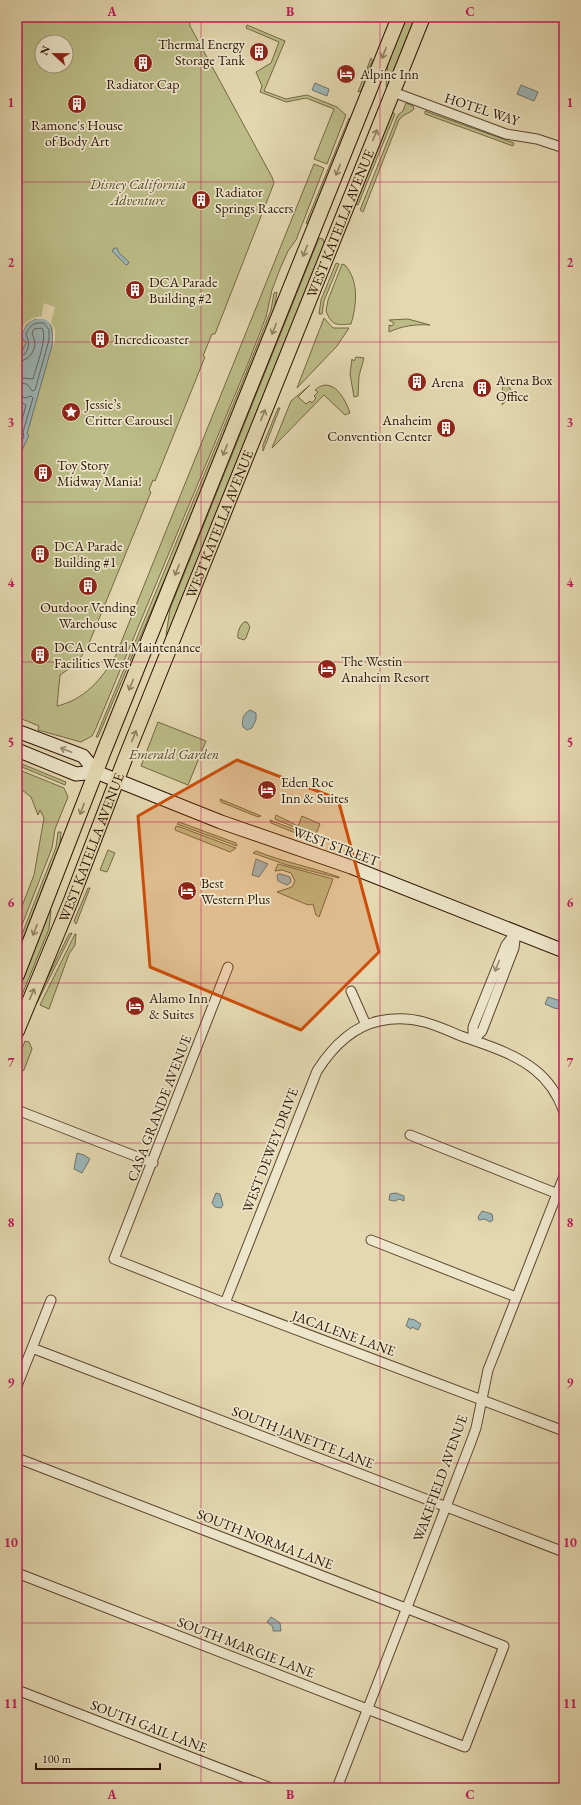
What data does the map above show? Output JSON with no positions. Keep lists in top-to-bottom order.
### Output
{
  "streets": {
    "main road": ["WEST KATELLA AVENUE", "WEST STREET"],
    "street": [
      "HOTEL WAY",
      "CASA GRANDE AVENUE",
      "WEST DEWEY DRIVE",
      "JACALENE LANE",
      "SOUTH JANETTE LANE",
      "WAKEFIELD AVENUE",
      "SOUTH NORMA LANE",
      "SOUTH MARGIE LANE",
      "SOUTH GAIL LANE"
    ]
  },
  "crossings": [
    ["HOTEL WAY", "WEST KATELLA AVENUE"],
    ["WEST KATELLA AVENUE", "WEST STREET"],
    ["CASA GRANDE AVENUE", "JACALENE LANE"],
    ["WEST DEWEY DRIVE", "JACALENE LANE"],
    ["JACALENE LANE", "WAKEFIELD AVENUE"],
    ["SOUTH JANETTE LANE", "WAKEFIELD AVENUE"],
    ["WAKEFIELD AVENUE", "SOUTH NORMA LANE"],
    ["WAKEFIELD AVENUE", "SOUTH MARGIE LANE"],
    ["SOUTH NORMA LANE", "SOUTH MARGIE LANE"]
  ],
  "parks": ["Disney California Adventure", "Emerald Garden"],
  "places": {
    "building": [
      "Thermal Energy Storage Tank",
      "Radiator Cap",
      "Ramone's House of Body Art",
      "Radiator Springs Racers",
      "DCA Parade Building #2",
      "Incredicoaster",
      "Arena",
      "Arena Box Office",
      "Anaheim Convention Center",
      "Toy Story Midway Mania!",
      "DCA Parade Building #1",
      "Outdoor Vending Warehouse",
      "DCA Central Maintenance Facilities West"
    ],
    "hotel": [
      "Alpine Inn",
      "The Westin Anaheim Resort",
      "Eden Roc Inn & Suites",
      "Best Western Plus",
      "Alamo Inn & Suites"
    ],
    "place": ["Jessie’s Critter Carousel"]
  },
  "scale_bar": "100 m",
  "north": "left",
  "grid": {
    "columns": ["A", "B", "C"],
    "rows": [
      "1",
      "2",
      "3",
      "4",
      "5",
      "6",
      "7",
      "8",
      "9",
      "10",
      "11"
    ]
  }
}
